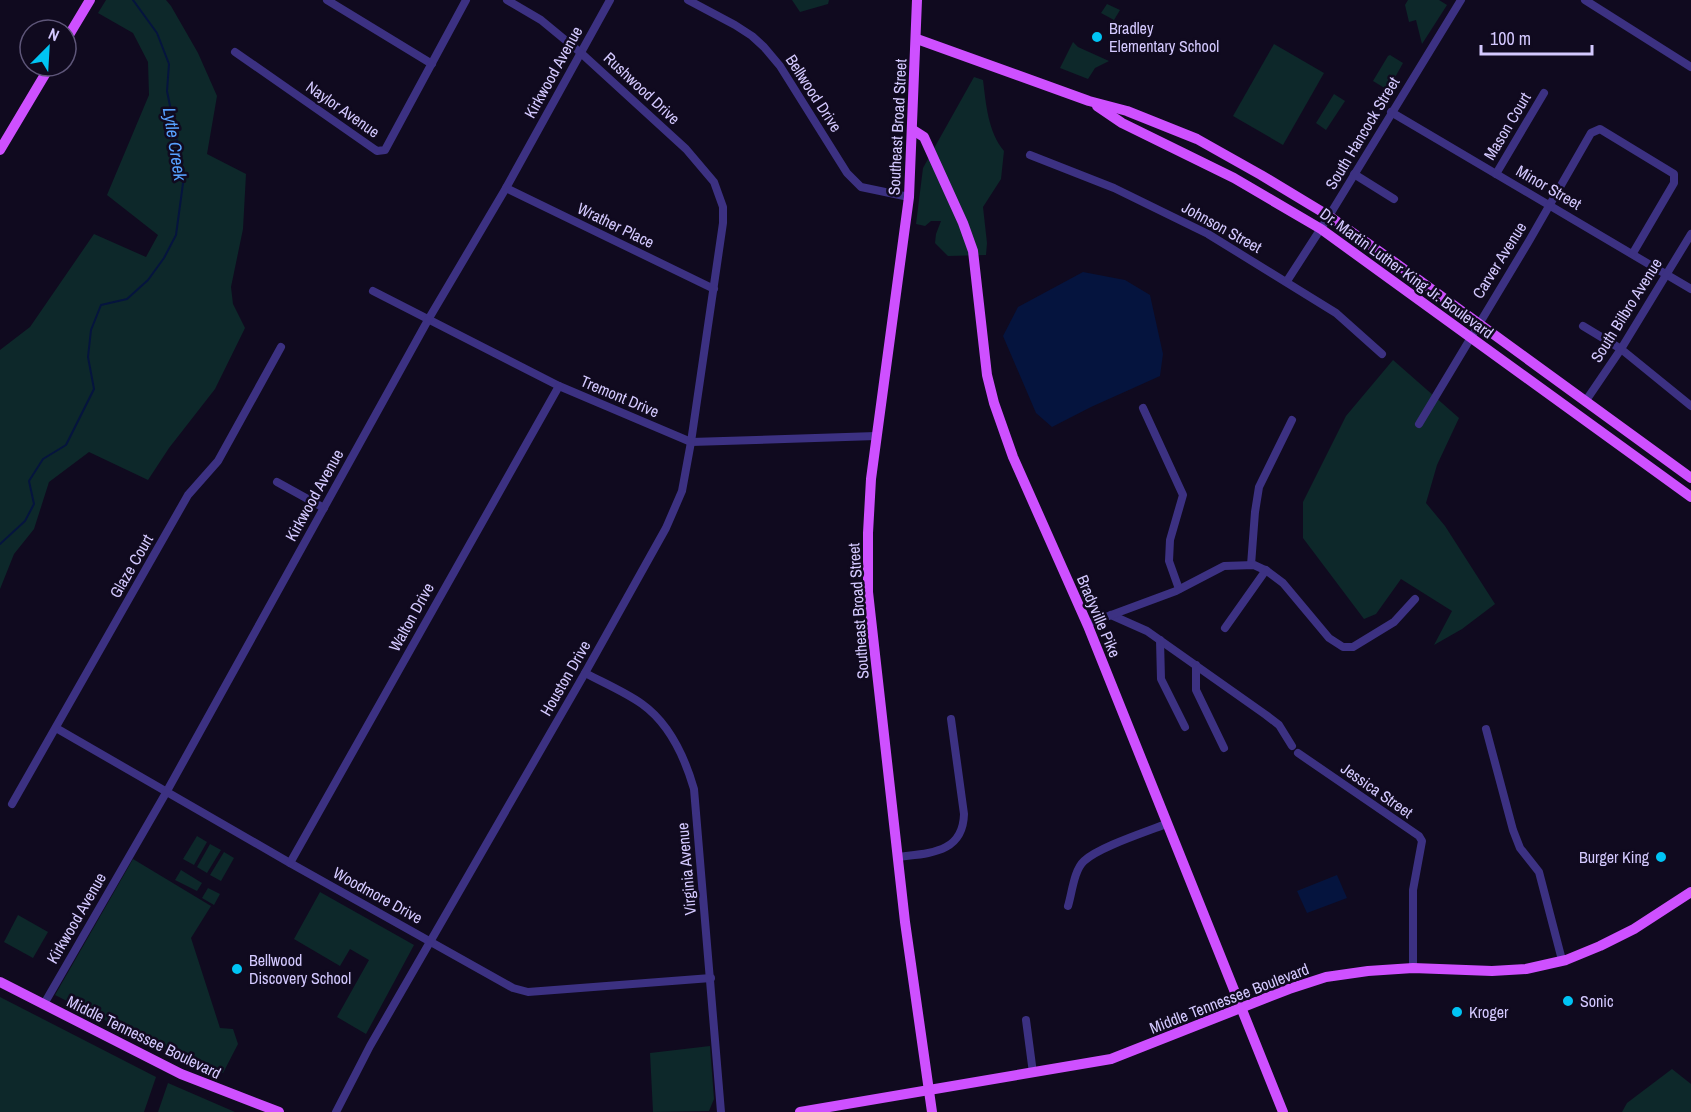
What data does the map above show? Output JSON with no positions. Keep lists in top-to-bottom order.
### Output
{
  "streets": {
    "main road": [
      "Southeast Broad Street",
      "Dr. Martin Luther King Jr. Boulevard",
      "Bradyville Pike",
      "Middle Tennessee Boulevard"
    ],
    "street": [
      "Kirkwood Avenue",
      "Rushwood Drive",
      "Bellwood Drive",
      "Naylor Avenue",
      "Mason Court",
      "South Hancock Street",
      "Minor Street",
      "Wrather Place",
      "Johnson Street",
      "Carver Avenue",
      "South Bilbro Avenue",
      "Tremont Drive",
      "Glaze Court",
      "Walton Drive",
      "Houston Drive",
      "Jessica Street",
      "Virginia Avenue",
      "Woodmore Drive"
    ]
  },
  "crossings": [
    ["Kirkwood Avenue", "Rushwood Drive"],
    ["Kirkwood Avenue", "Wrather Place"],
    ["Kirkwood Avenue", "Tremont Drive"],
    ["Kirkwood Avenue", "Woodmore Drive"],
    ["Kirkwood Avenue", "Middle Tennessee Boulevard"],
    ["Rushwood Drive", "Houston Drive"],
    ["Bellwood Drive", "Southeast Broad Street"],
    ["Mason Court", "Minor Street"],
    ["Southeast Broad Street", "Dr. Martin Luther King Jr. Boulevard"],
    ["Southeast Broad Street", "Tremont Drive"],
    ["Southeast Broad Street", "Bradyville Pike"],
    ["Southeast Broad Street", "Middle Tennessee Boulevard"],
    ["South Hancock Street", "Minor Street"],
    ["South Hancock Street", "Johnson Street"],
    ["South Hancock Street", "Dr. Martin Luther King Jr. Boulevard"],
    ["Minor Street", "Carver Avenue"],
    ["Minor Street", "South Bilbro Avenue"],
    ["Wrather Place", "Houston Drive"],
    ["Carver Avenue", "Dr. Martin Luther King Jr. Boulevard"],
    ["Dr. Martin Luther King Jr. Boulevard", "South Bilbro Avenue"],
    ["Tremont Drive", "Walton Drive"],
    ["Tremont Drive", "Houston Drive"],
    ["Glaze Court", "Woodmore Drive"],
    ["Bradyville Pike", "Middle Tennessee Boulevard"],
    ["Walton Drive", "Woodmore Drive"],
    ["Houston Drive", "Virginia Avenue"],
    ["Houston Drive", "Woodmore Drive"],
    ["Jessica Street", "Middle Tennessee Boulevard"],
    ["Virginia Avenue", "Woodmore Drive"]
  ],
  "water": ["Lytle Creek"],
  "places": [
    "Bradley Elementary School",
    "Burger King",
    "Bellwood Discovery School",
    "Sonic",
    "Kroger"
  ],
  "scale_bar": "100 m",
  "north": "top right"
}
